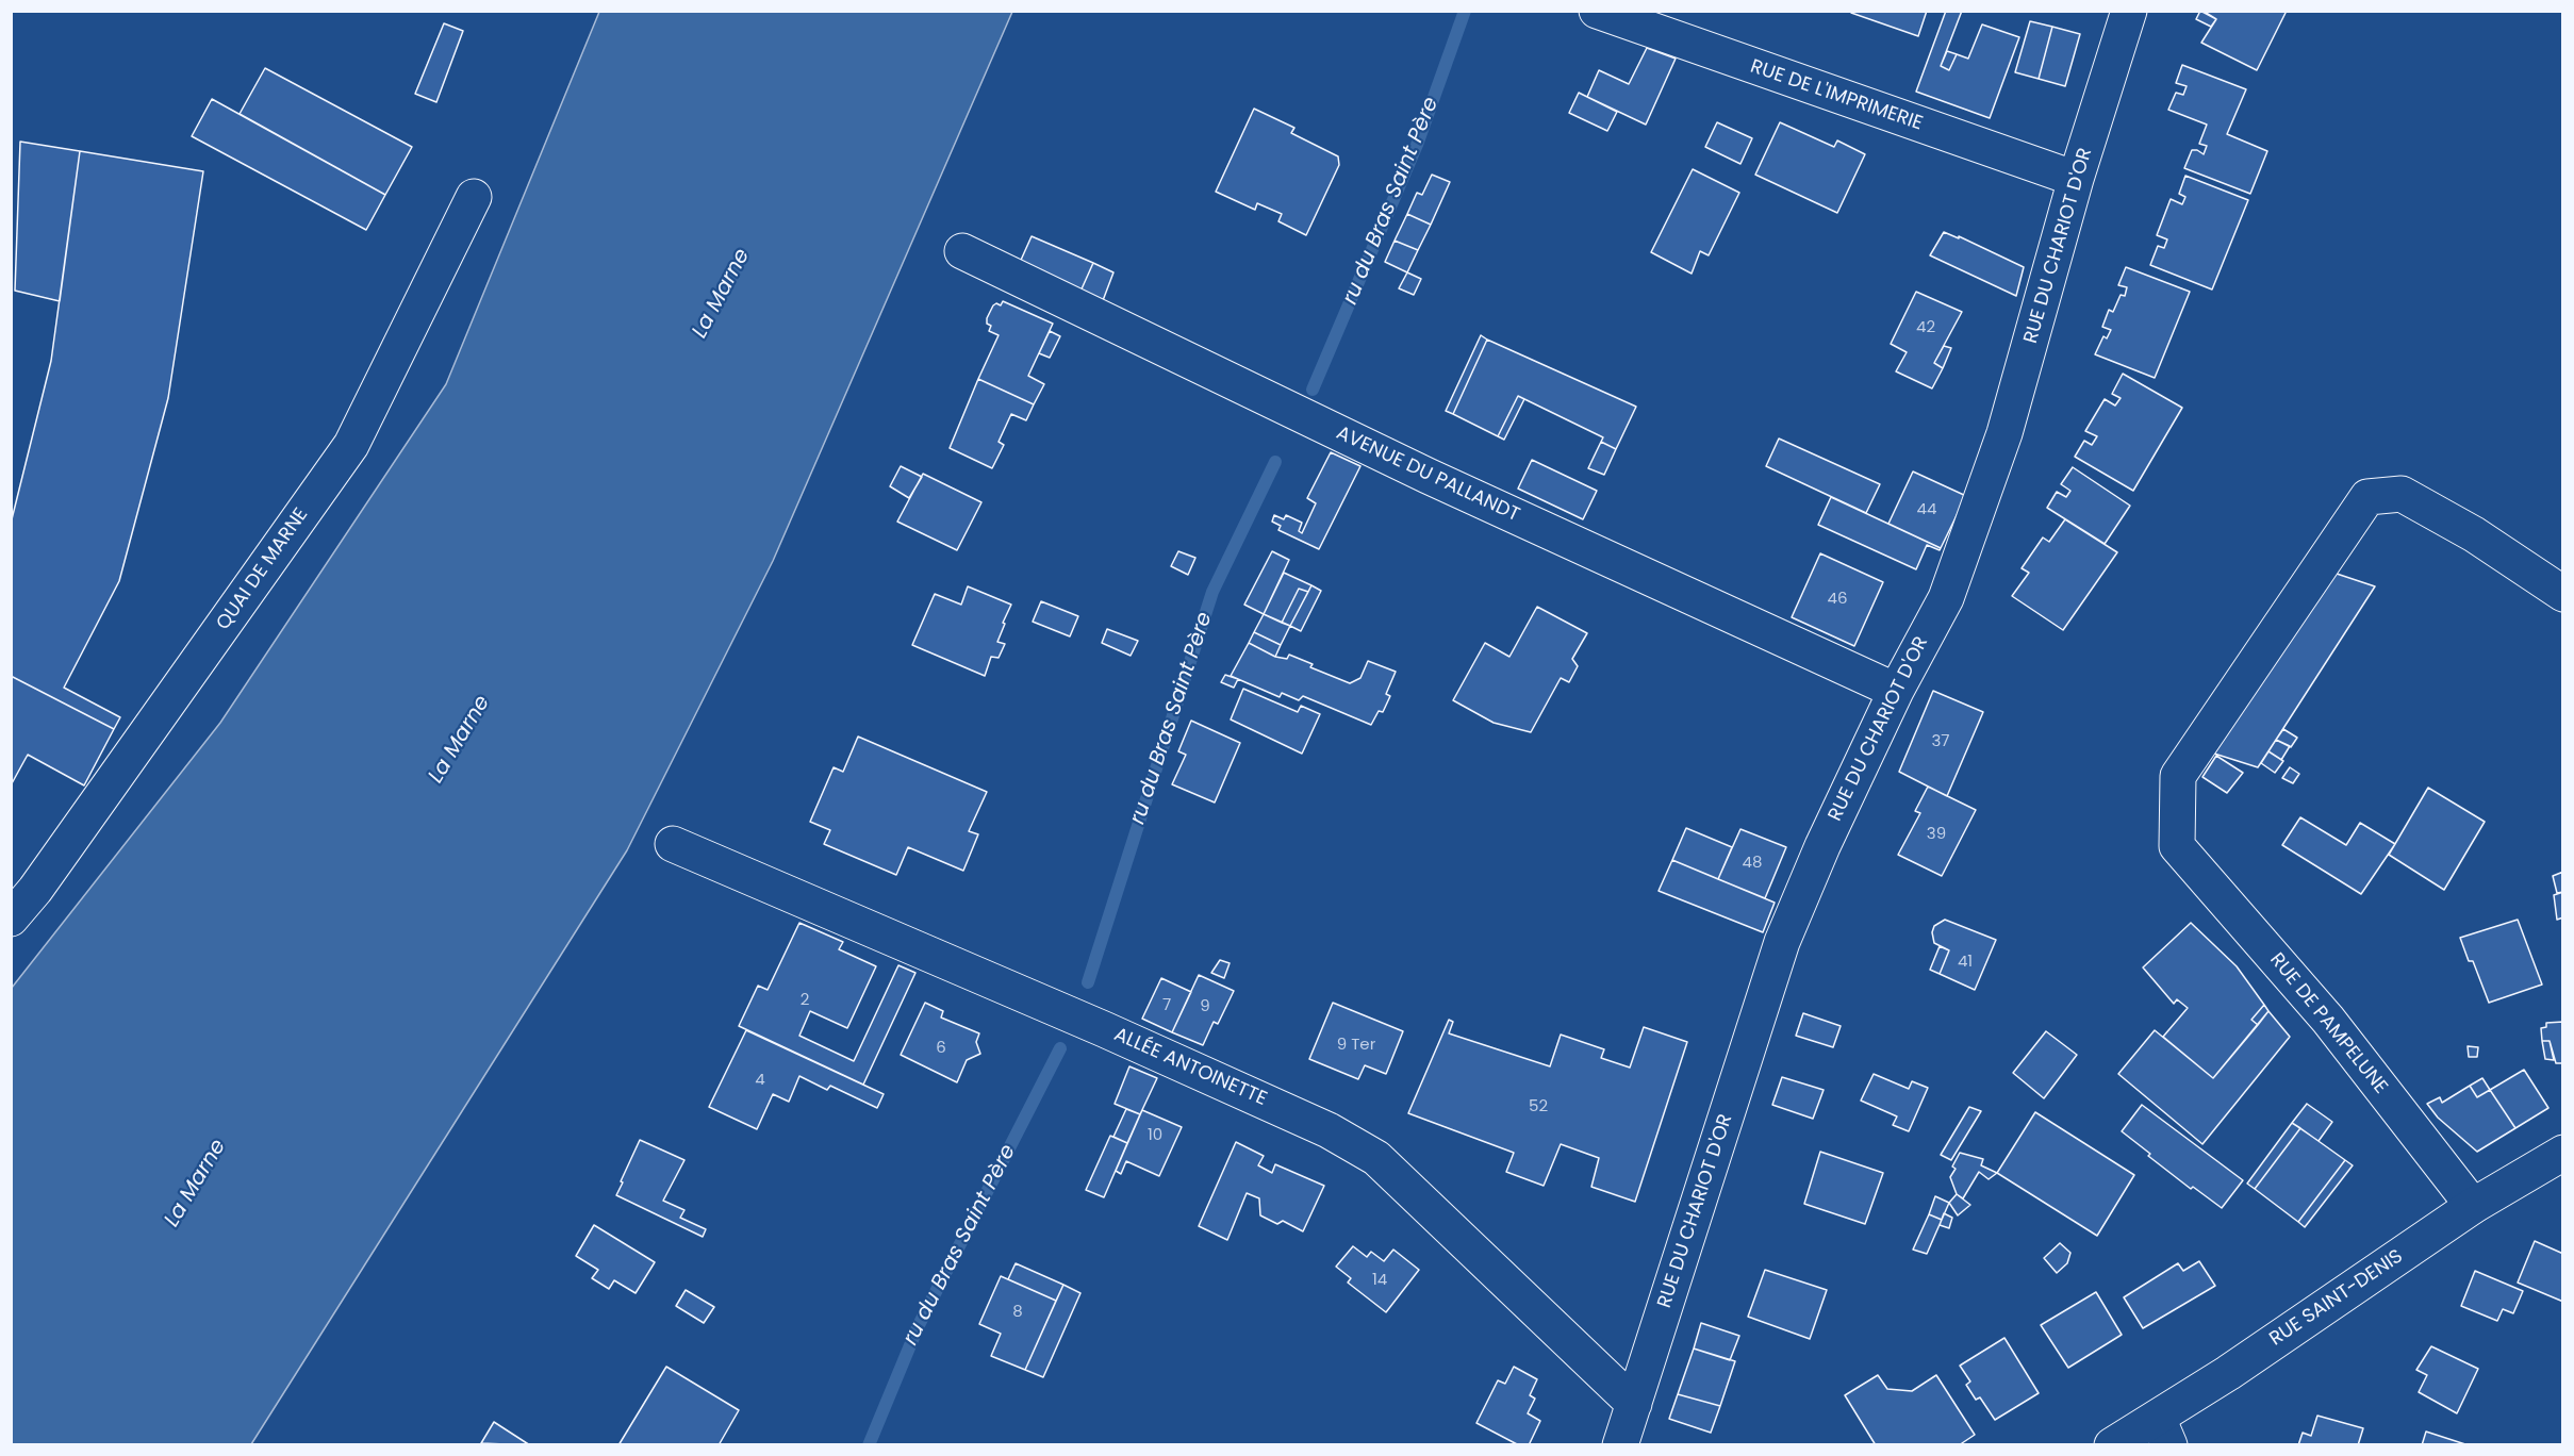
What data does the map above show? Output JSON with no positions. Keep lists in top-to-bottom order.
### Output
{
  "streets": {
    "street": [
      "RUE DE L'IMPRIMERIE",
      "RUE DU CHARIOT D'OR",
      "AVENUE DU PALLANDT",
      "QUAI DE MARNE",
      "RUE DE PAMPELUNE",
      "ALLÉE ANTOINETTE",
      "RUE SAINT-DENIS"
    ]
  },
  "crossings": [
    ["RUE DE L'IMPRIMERIE", "RUE DU CHARIOT D'OR"],
    ["RUE DU CHARIOT D'OR", "AVENUE DU PALLANDT"],
    ["RUE DU CHARIOT D'OR", "ALLÉE ANTOINETTE"],
    ["RUE DE PAMPELUNE", "RUE SAINT-DENIS"]
  ],
  "water": ["ru du Bras Saint Père", "La Marne"],
  "house_numbers": [
    "42",
    "44",
    "46",
    "37",
    "39",
    "48",
    "41",
    "2",
    "7",
    "9",
    "9 Ter",
    "6",
    "4",
    "52",
    "10",
    "14",
    "8"
  ]
}
